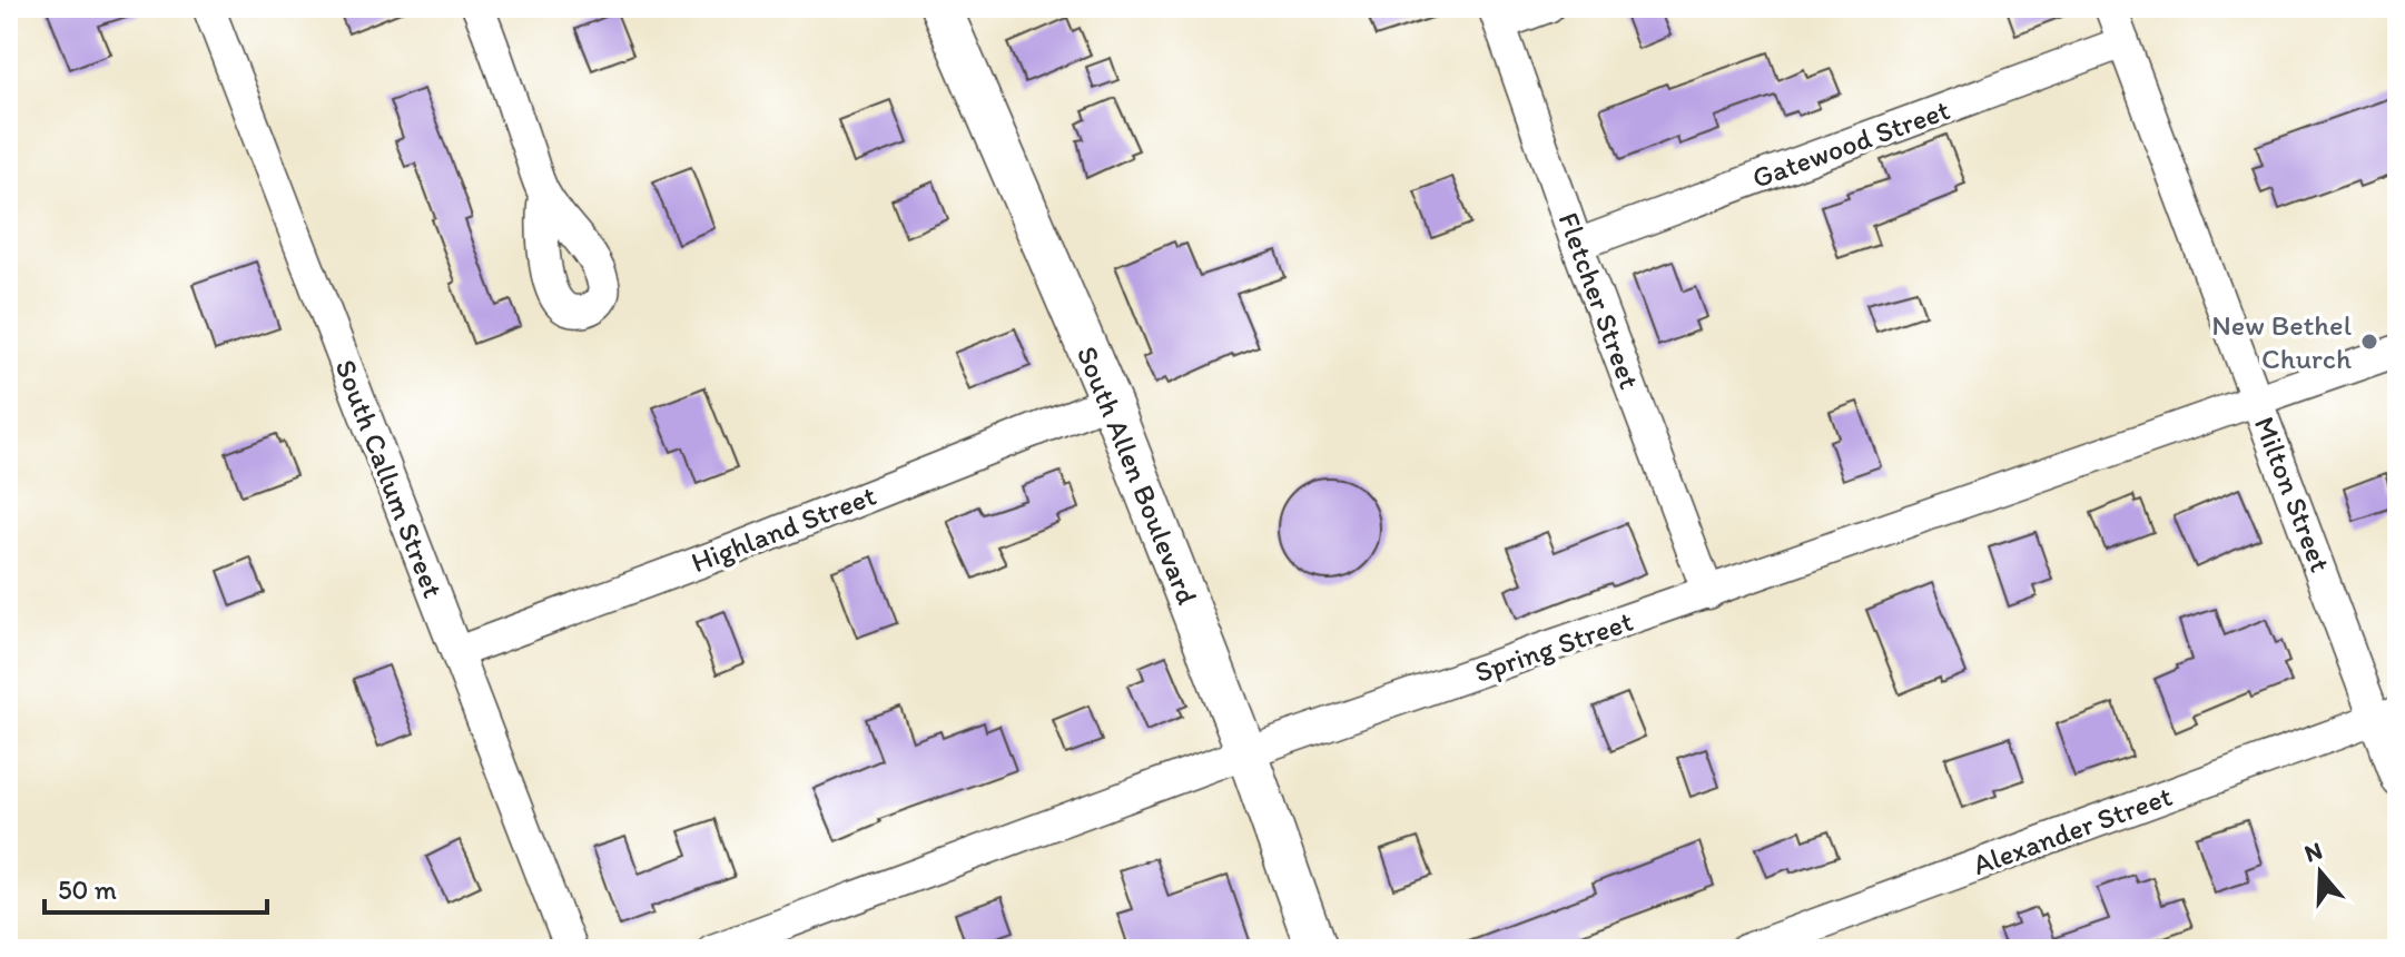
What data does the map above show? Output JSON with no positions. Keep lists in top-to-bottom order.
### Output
{
  "streets": {
    "street": [
      "Gatewood Street",
      "Fletcher Street",
      "South Allen Boulevard",
      "South Callum Street",
      "Milton Street",
      "Highland Street",
      "Spring Street",
      "Alexander Street"
    ]
  },
  "crossings": [
    ["Gatewood Street", "Fletcher Street"],
    ["Gatewood Street", "Milton Street"],
    ["Fletcher Street", "Spring Street"],
    ["South Allen Boulevard", "Highland Street"],
    ["South Allen Boulevard", "Spring Street"],
    ["South Callum Street", "Highland Street"],
    ["Milton Street", "Spring Street"],
    ["Milton Street", "Alexander Street"]
  ],
  "places": ["New Bethel Church"],
  "scale_bar": "50 m",
  "north": "top"
}
